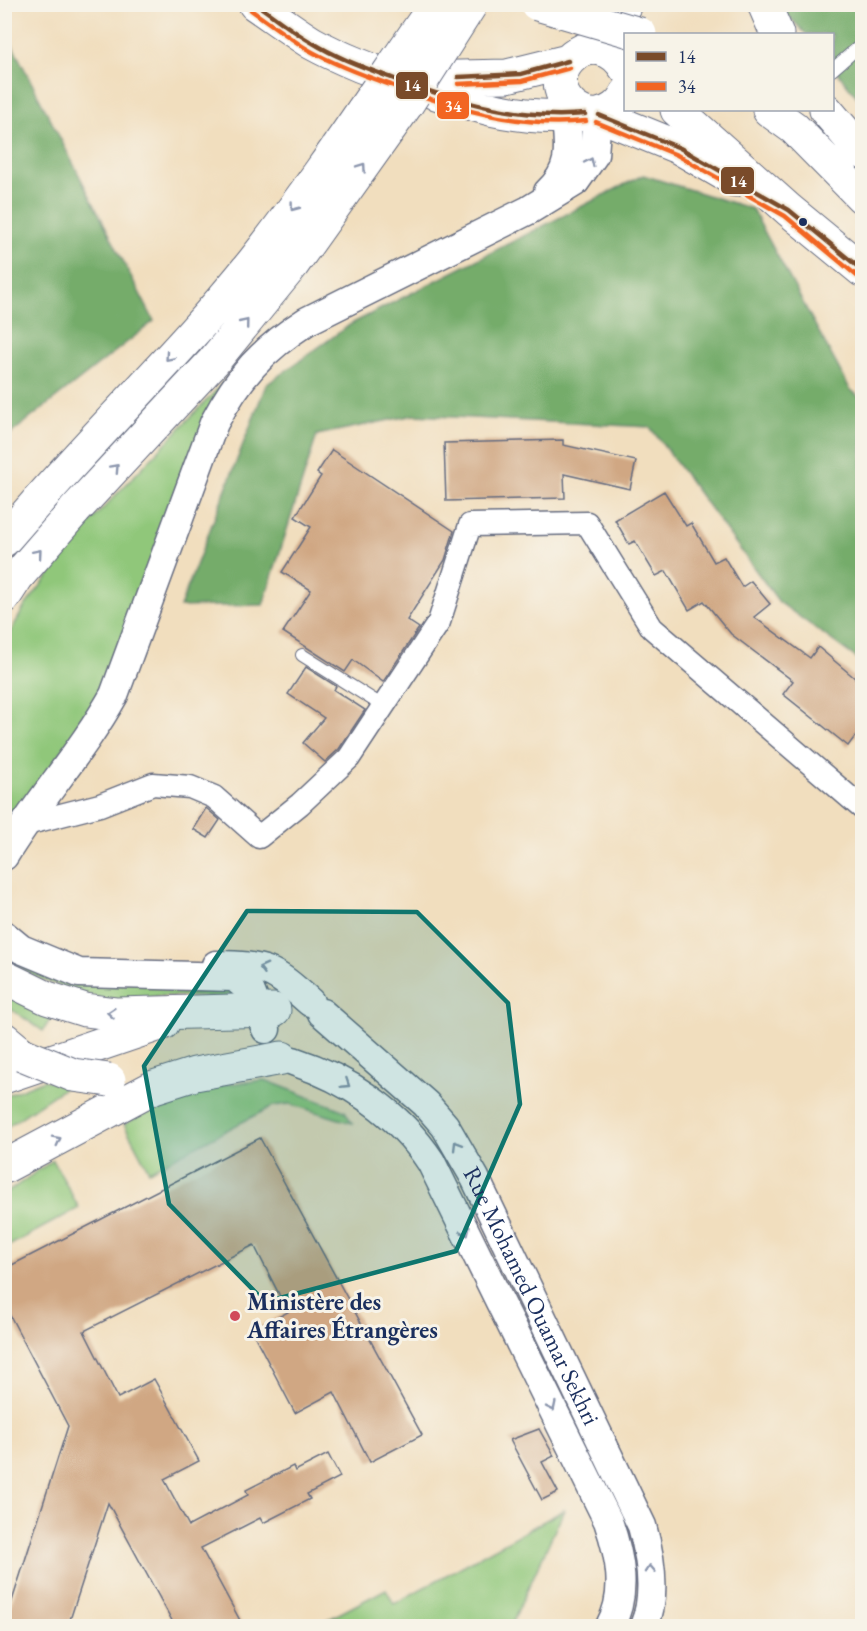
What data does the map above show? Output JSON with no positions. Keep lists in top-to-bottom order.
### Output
{
  "streets": {
    "street": ["Rue Mohamed Ouamar Sekhri"]
  },
  "places": ["Ministère des Affaires Étrangères"],
  "lines": ["transit line 14", "transit line 34"],
  "legend": ["14", "34"]
}
